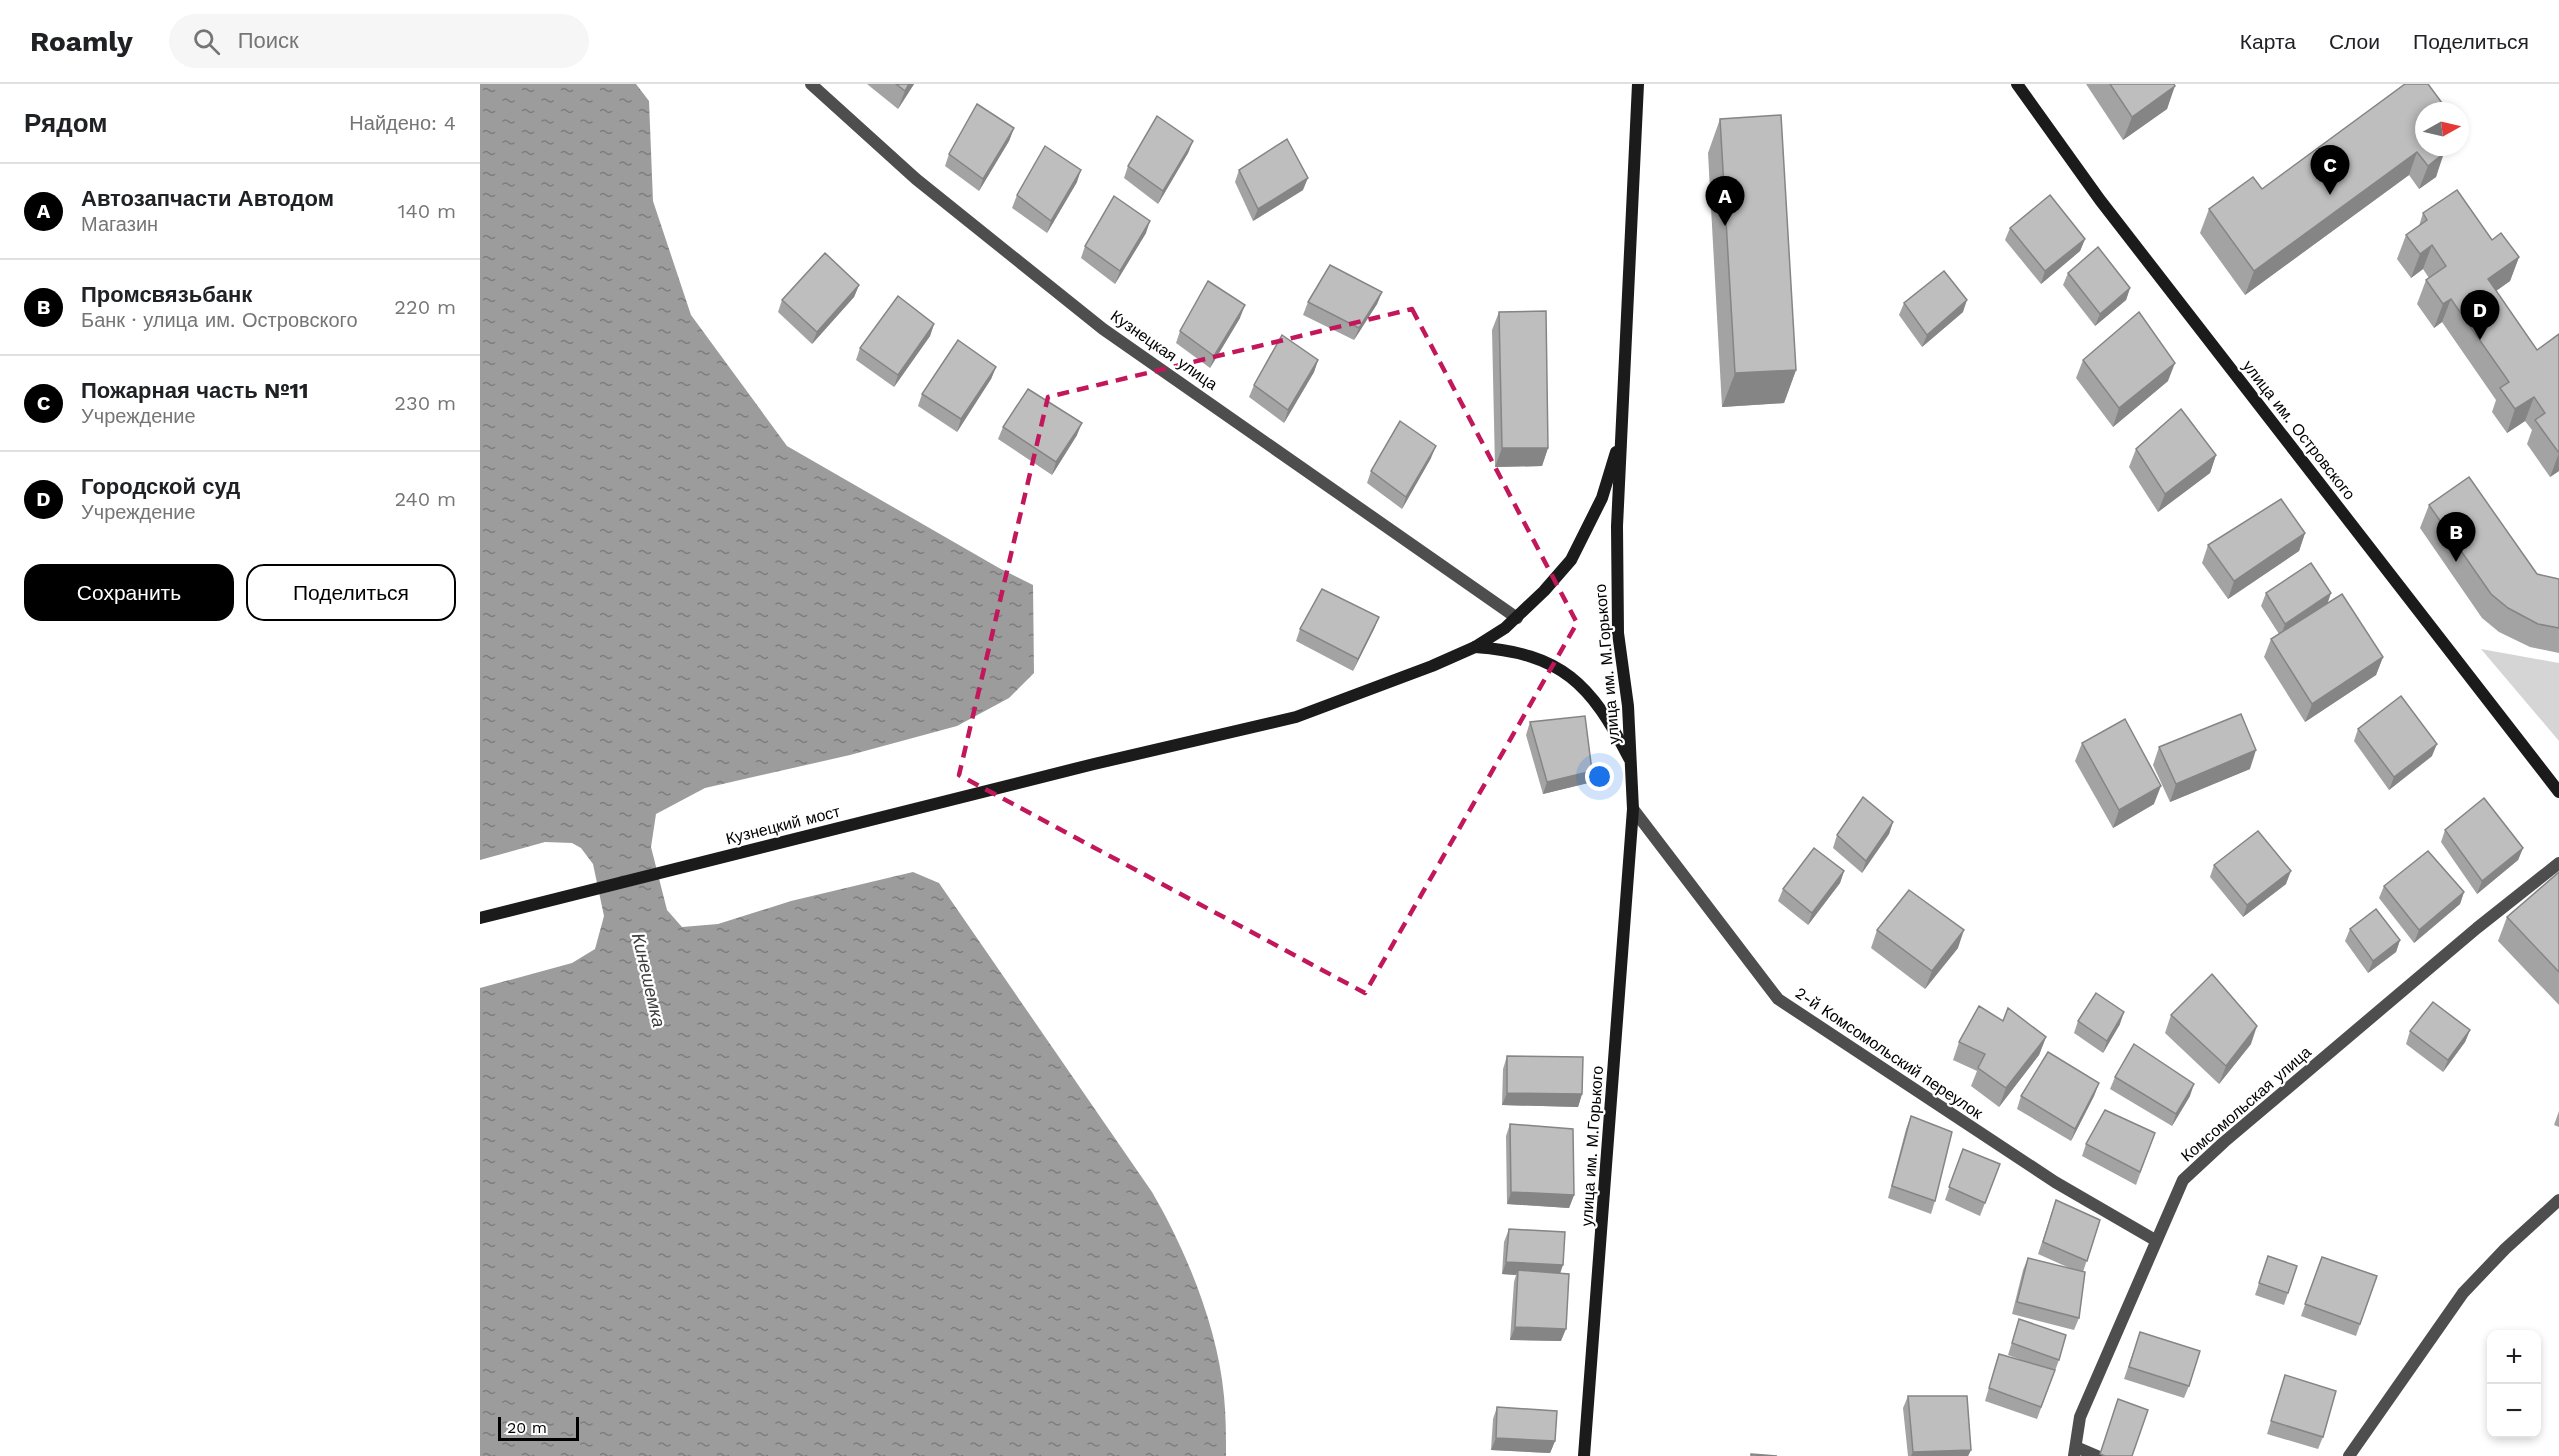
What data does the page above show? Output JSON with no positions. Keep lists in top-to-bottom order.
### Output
{
  "streets": {
    "street": [
      "Кузнецкая улица",
      "улица им. Островского",
      "улица им. М.Горького",
      "Кузнецкий мост",
      "2-й Комсомольский переулок",
      "Комсомольская улица"
    ]
  },
  "crossings": [
    ["Кузнецкая улица", "Кузнецкий мост"],
    ["улица им. М.Горького", "Кузнецкий мост"],
    ["улица им. М.Горького", "2-й Комсомольский переулок"],
    ["2-й Комсомольский переулок", "Комсомольская улица"]
  ],
  "water": ["Кинешемка"],
  "scale_bar": "20 m",
  "north": "right",
  "page": {
    "header": "Roamly",
    "search": "Поиск",
    "nav": ["Карта", "Слои", "Поделиться"],
    "heading": ["Рядом", "Найдено: 4"],
    "pins": [
      "C",
      "A",
      "D",
      "B"
    ],
    "list": [
      {
        "mark": "A",
        "name": "Автозапчасти Автодом",
        "note": "Магазин",
        "value": "140 m"
      },
      {
        "mark": "B",
        "name": "Промсвязьбанк",
        "note": "Банк · улица им. Островского",
        "value": "220 m"
      },
      {
        "mark": "C",
        "name": "Пожарная часть №11",
        "note": "Учреждение",
        "value": "230 m"
      },
      {
        "mark": "D",
        "name": "Городской суд",
        "note": "Учреждение",
        "value": "240 m"
      }
    ],
    "buttons": ["Сохранить", "Поделиться"],
    "map_buttons": ["+", "−"],
    "scale": "20 m"
  }
}
